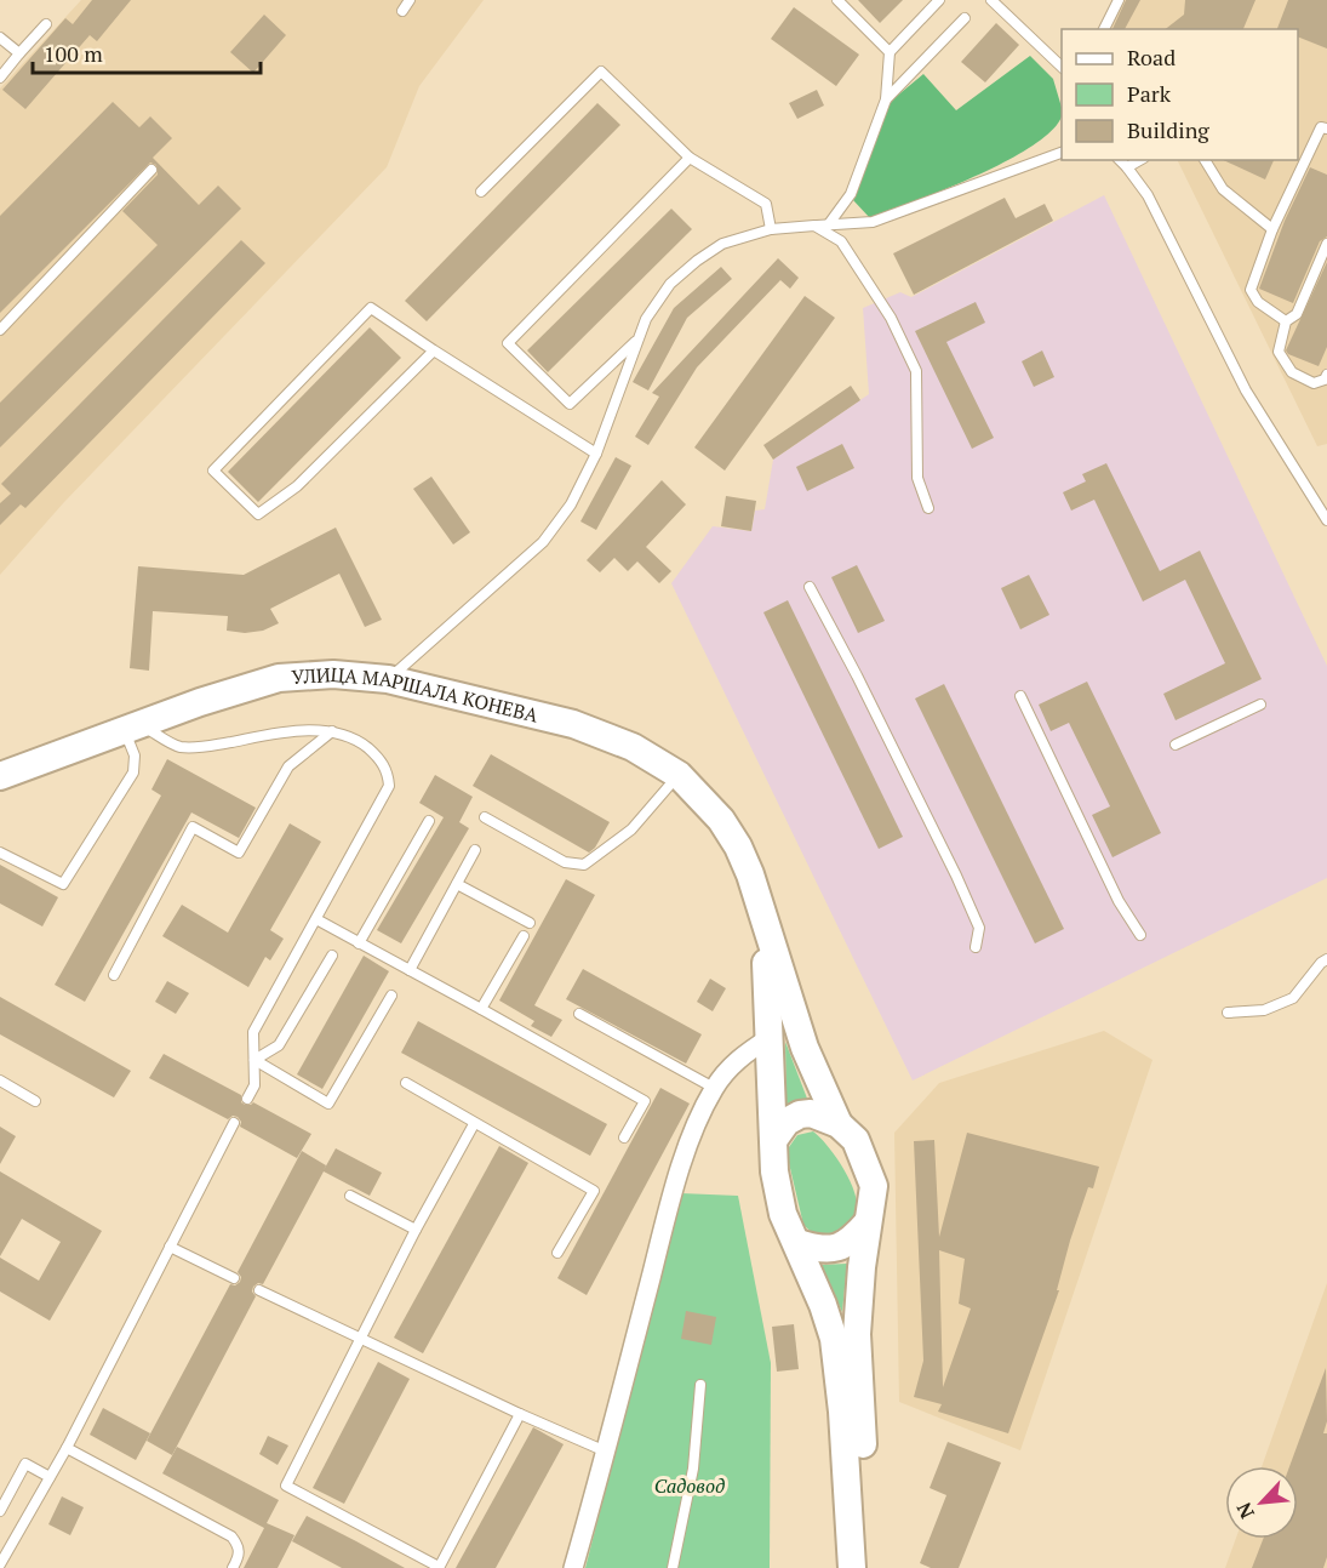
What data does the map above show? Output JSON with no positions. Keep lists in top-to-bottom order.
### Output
{
  "streets": {
    "main road": ["УЛИЦА МАРШАЛА КОНЕВА"]
  },
  "parks": ["Садовод"],
  "legend": ["Road", "Park", "Building"],
  "scale_bar": "100 m",
  "north": "bottom left"
}
